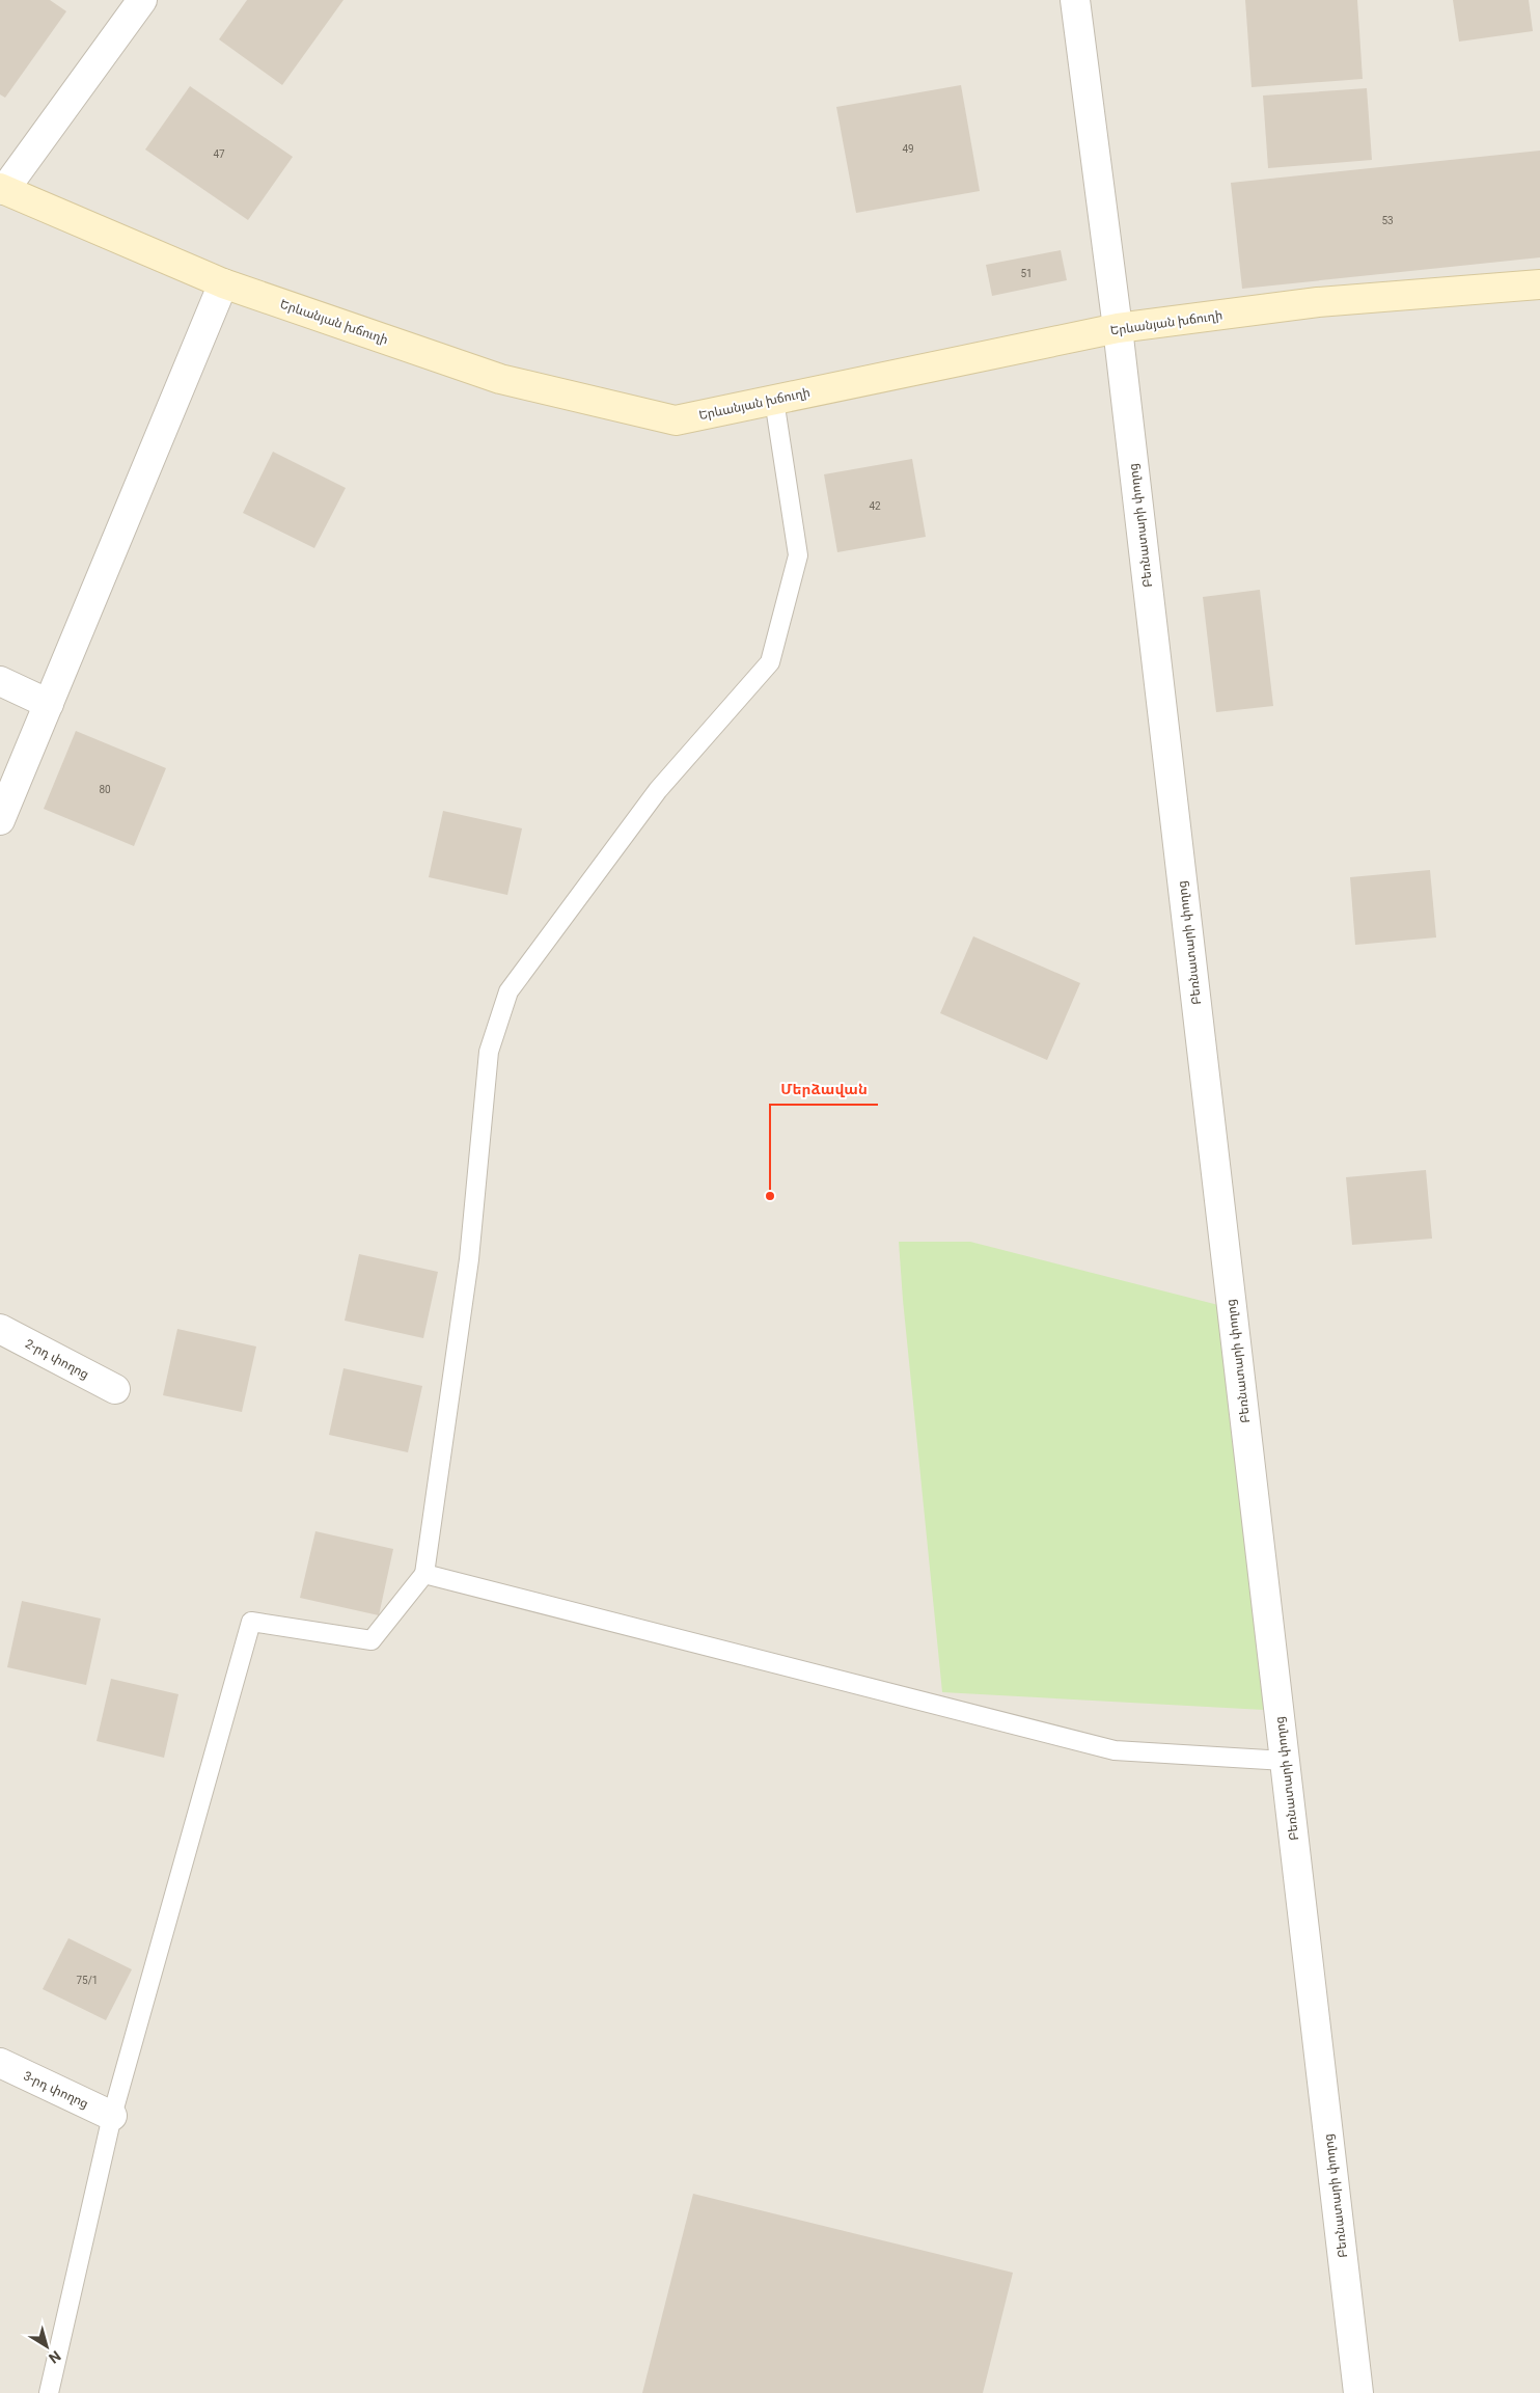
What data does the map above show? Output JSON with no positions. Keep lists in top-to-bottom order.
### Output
{
  "streets": {
    "main road": ["Երևանյան խճուղի"],
    "street": ["Բեռնատարի փողոց", "2-րդ փողոց", "3-րդ փողոց"]
  },
  "crossings": [
    ["Երևանյան խճուղի", "Բեռնատարի փողոց"]
  ],
  "places": ["Մերձավան"],
  "house_numbers": [
    "49",
    "47",
    "53",
    "51",
    "42",
    "80",
    "75/1"
  ],
  "north": "bottom right"
}
